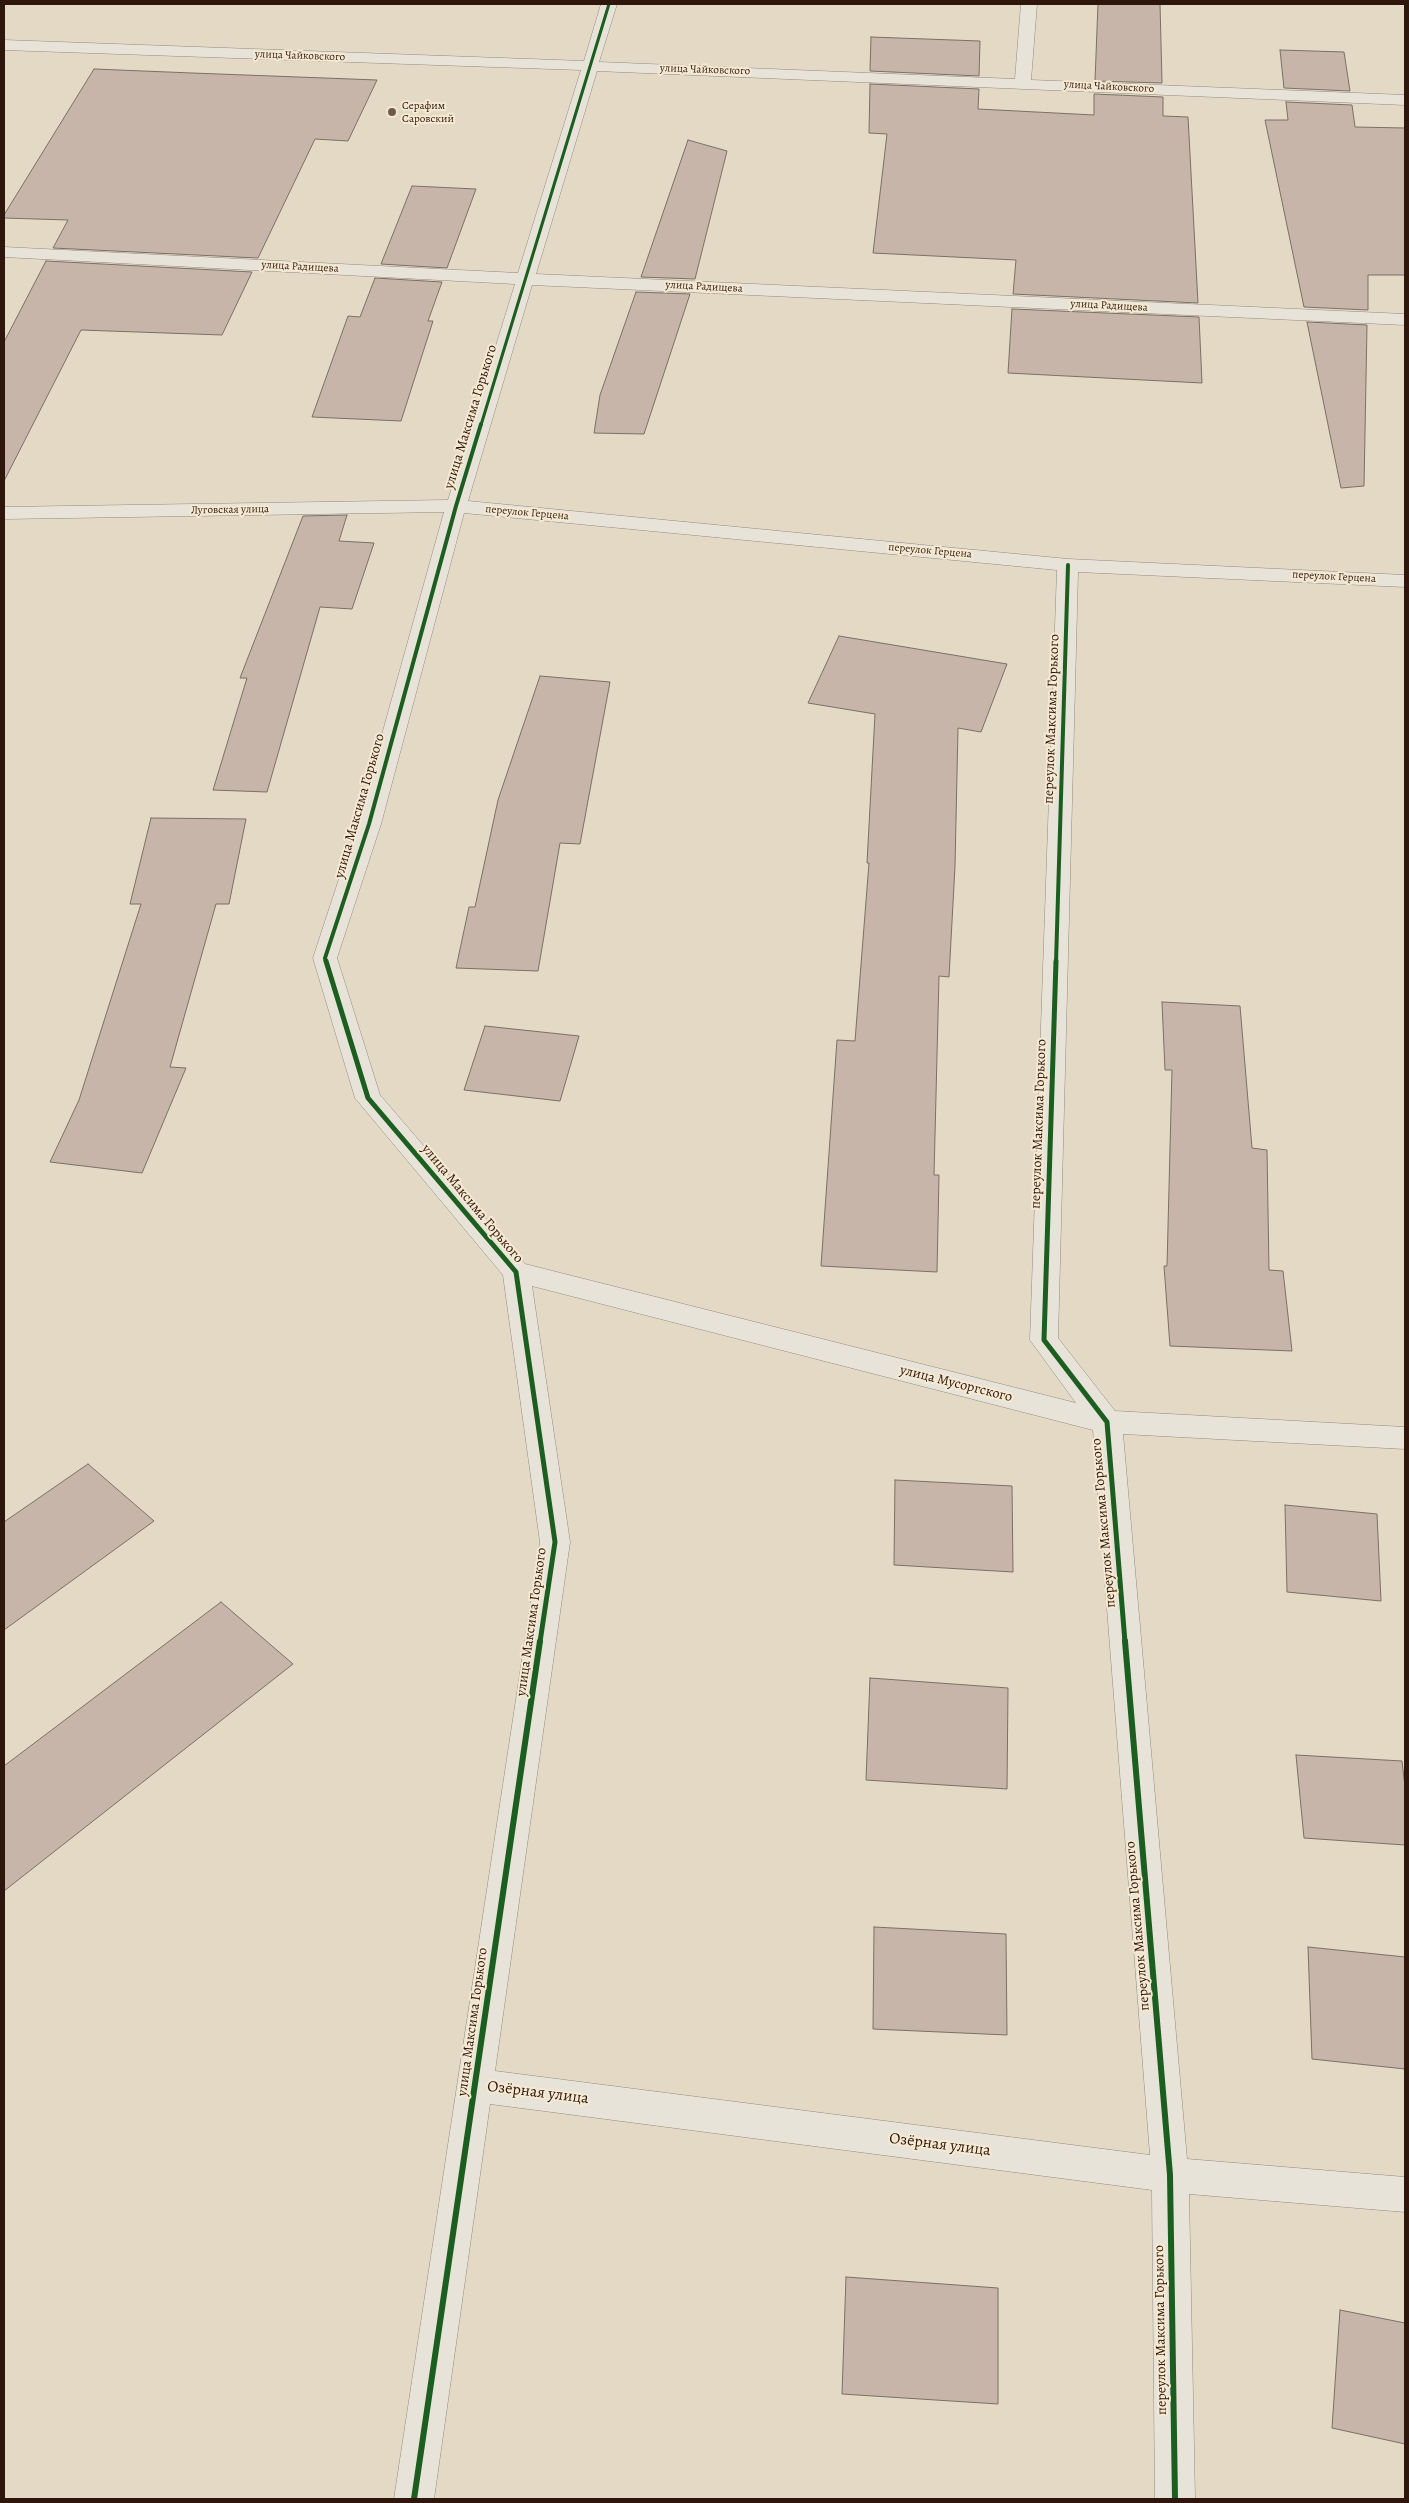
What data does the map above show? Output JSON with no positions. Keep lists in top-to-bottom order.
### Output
{
  "streets": {
    "street": [
      "улица Чайковского",
      "улица Радищева",
      "улица Максима Горького",
      "Луговская улица",
      "переулок Герцена",
      "переулок Максима Горького",
      "улица Мусоргского",
      "Озёрная улица"
    ]
  },
  "crossings": [
    ["улица Чайковского", "улица Максима Горького"],
    ["улица Радищева", "улица Максима Горького"],
    ["улица Максима Горького", "Луговская улица"],
    ["улица Максима Горького", "переулок Герцена"],
    ["улица Максима Горького", "улица Мусоргского"],
    ["улица Максима Горького", "Озёрная улица"],
    ["Луговская улица", "переулок Герцена"],
    ["переулок Герцена", "переулок Максима Горького"],
    ["переулок Максима Горького", "улица Мусоргского"],
    ["переулок Максима Горького", "Озёрная улица"]
  ],
  "places": ["Серафим Саровский"]
}
